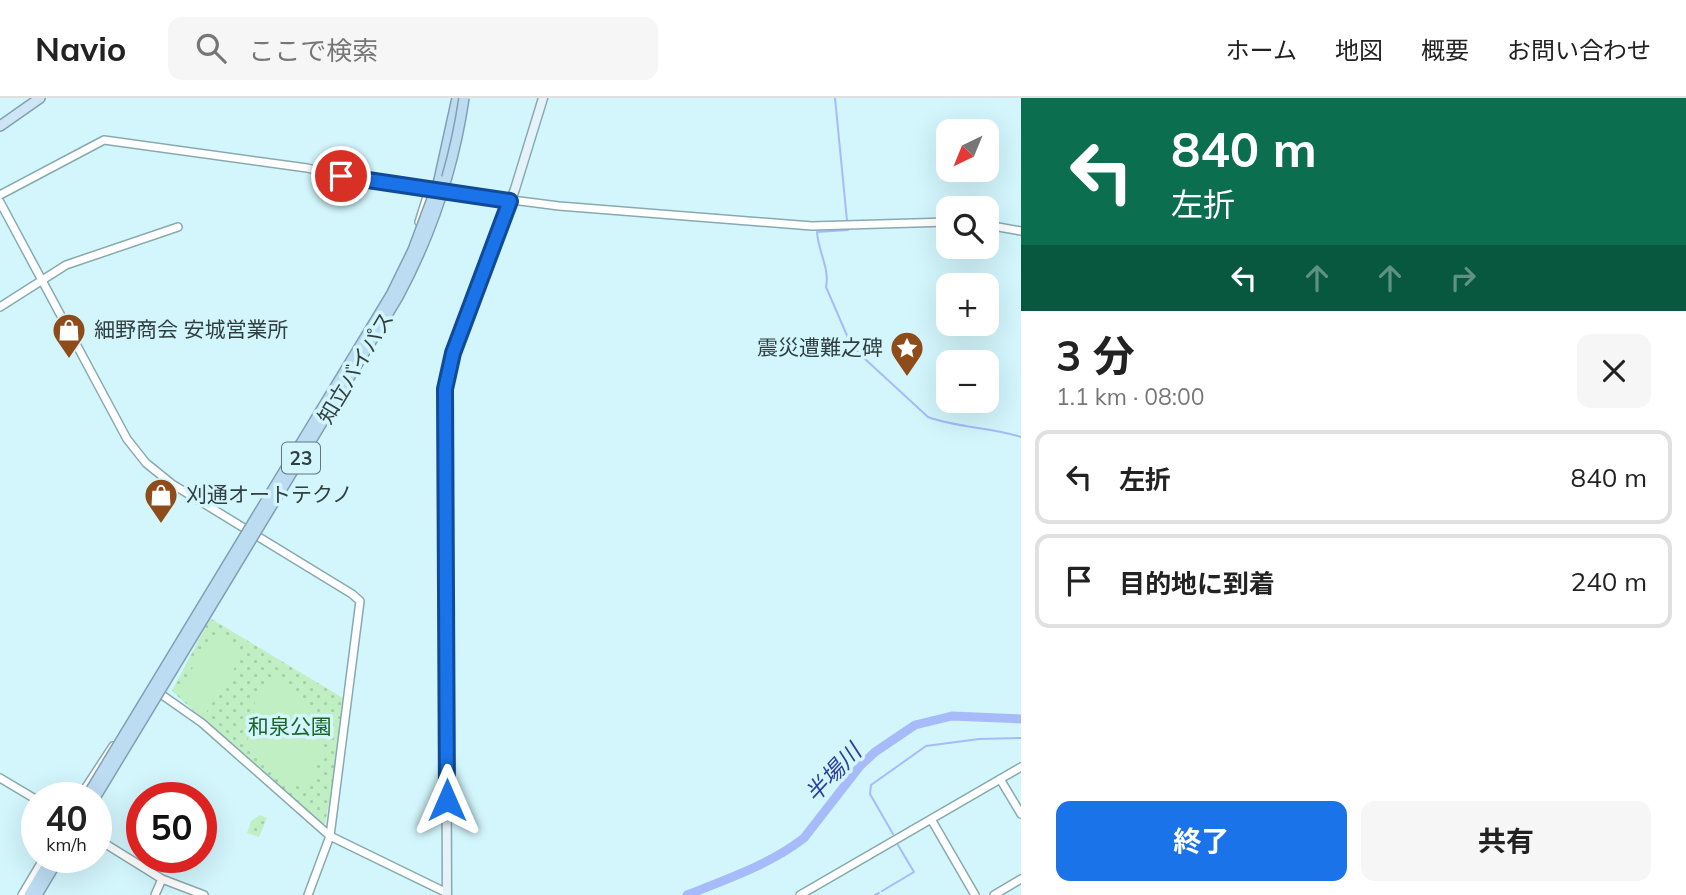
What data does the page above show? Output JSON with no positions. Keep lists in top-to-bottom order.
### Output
{
  "streets": {
    "highway": ["知立バイパス", "23"]
  },
  "water": ["半場川"],
  "parks": ["和泉公園"],
  "places": {
    "shop": ["細野商会 安城営業所", "刈通オートテクノ"],
    "place": ["震災遭難之碑"]
  },
  "north": "bottom left",
  "page": {
    "header": "Navio",
    "search": "ここで検索",
    "nav": [
      "ホーム",
      "地図",
      "概要",
      "お問い合わせ"
    ],
    "turn": ["840 m", "左折"],
    "map_buttons": ["+", "−"],
    "heading": ["3 分", "1.1 km · 08:00"],
    "list": [
      {
        "name": "左折",
        "value": "840 m"
      },
      {
        "name": "目的地に到着",
        "value": "240 m"
      }
    ],
    "speed": "40 km/h",
    "limit": "50",
    "buttons": ["終了", "共有"]
  }
}
